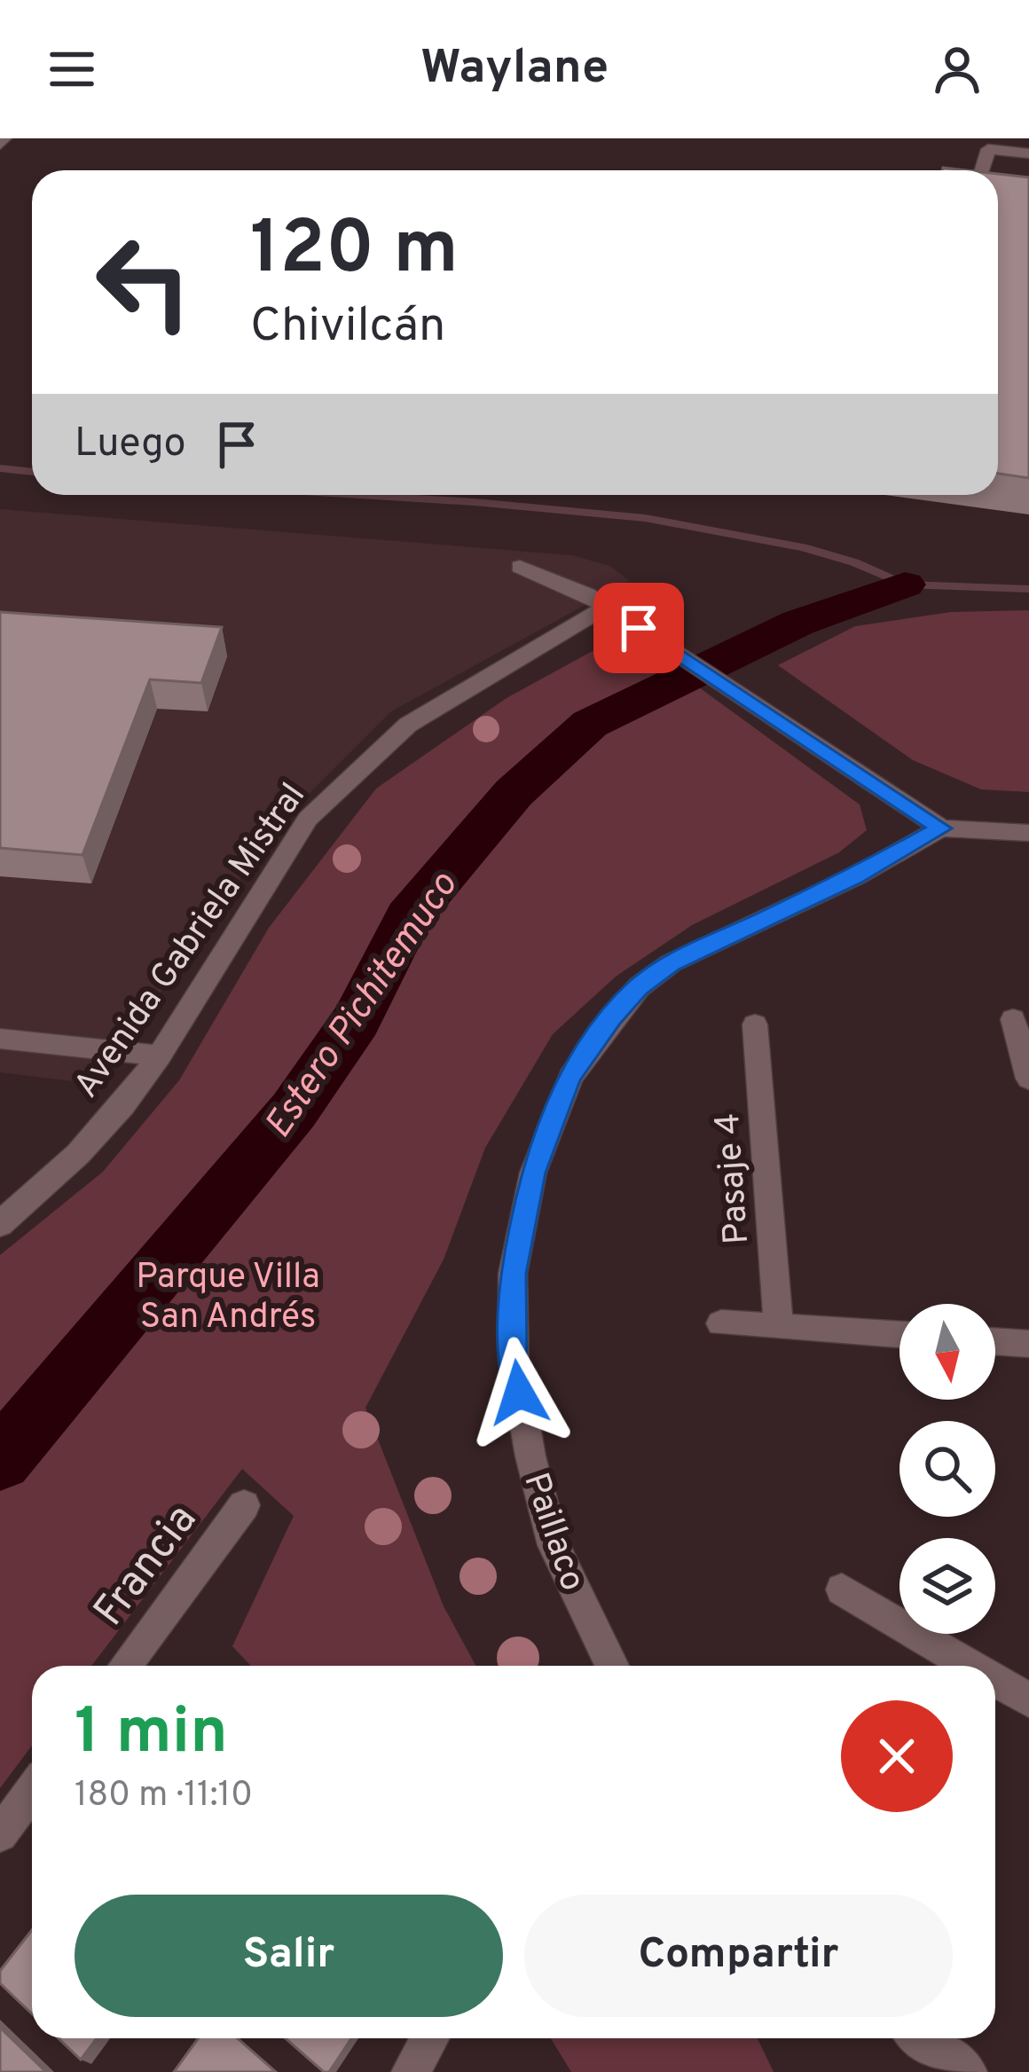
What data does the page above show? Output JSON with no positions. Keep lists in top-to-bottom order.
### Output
{
  "streets": {
    "street": [
      "Avenida Gabriela Mistral",
      "Pasaje 4",
      "Paillaco",
      "Francia"
    ]
  },
  "water": ["Estero Pichitemuco"],
  "parks": ["Parque Villa San Andrés"],
  "north": "bottom",
  "page": {
    "header": "Waylane",
    "turn": ["120 m", "Chivilcán"],
    "then": "Luego",
    "heading": ["1 min", "180 m · 11:10"],
    "buttons": ["Salir", "Compartir"]
  }
}
